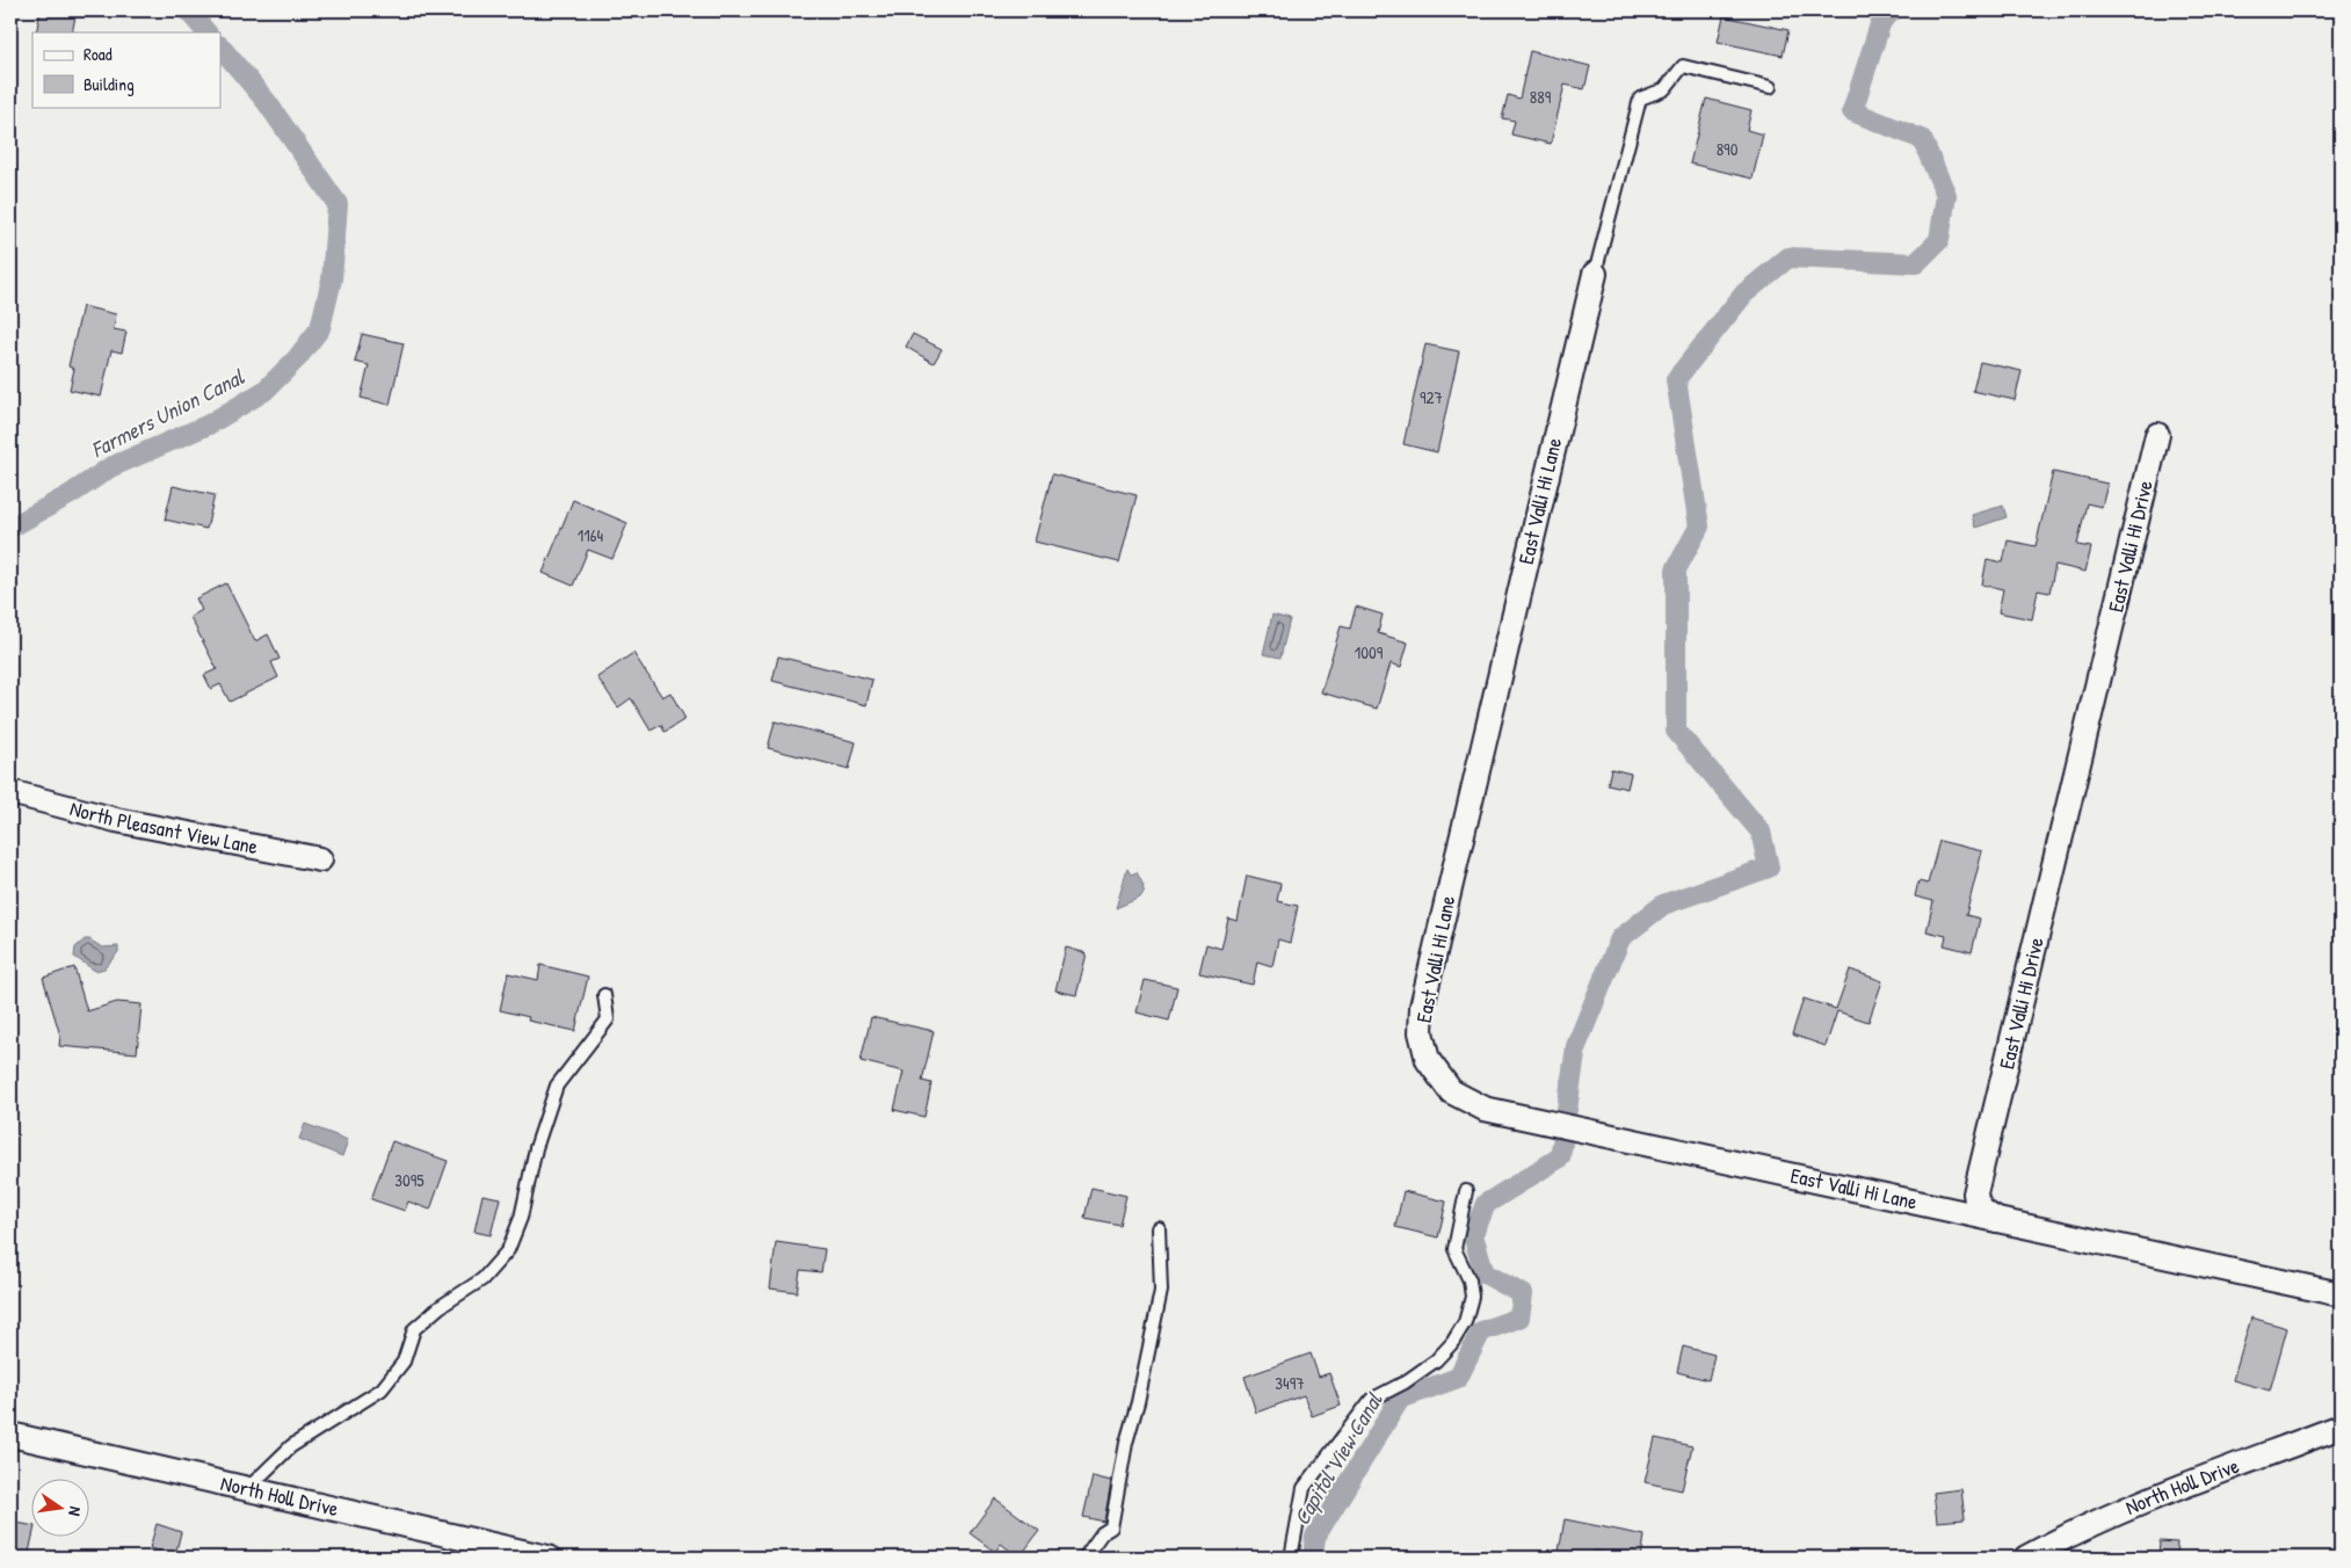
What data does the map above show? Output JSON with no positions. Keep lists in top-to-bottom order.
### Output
{
  "streets": {
    "street": [
      "East Valli Hi Lane",
      "East Valli Hi Drive",
      "North Pleasant View Lane",
      "North Holl Drive"
    ]
  },
  "crossings": [
    ["East Valli Hi Lane", "East Valli Hi Drive"]
  ],
  "water": ["Farmers Union Canal", "Capitol View Canal"],
  "house_numbers": [
    "889",
    "890",
    "927",
    "1164",
    "1009",
    "3095",
    "3497"
  ],
  "legend": ["Road", "Building"],
  "north": "right"
}
